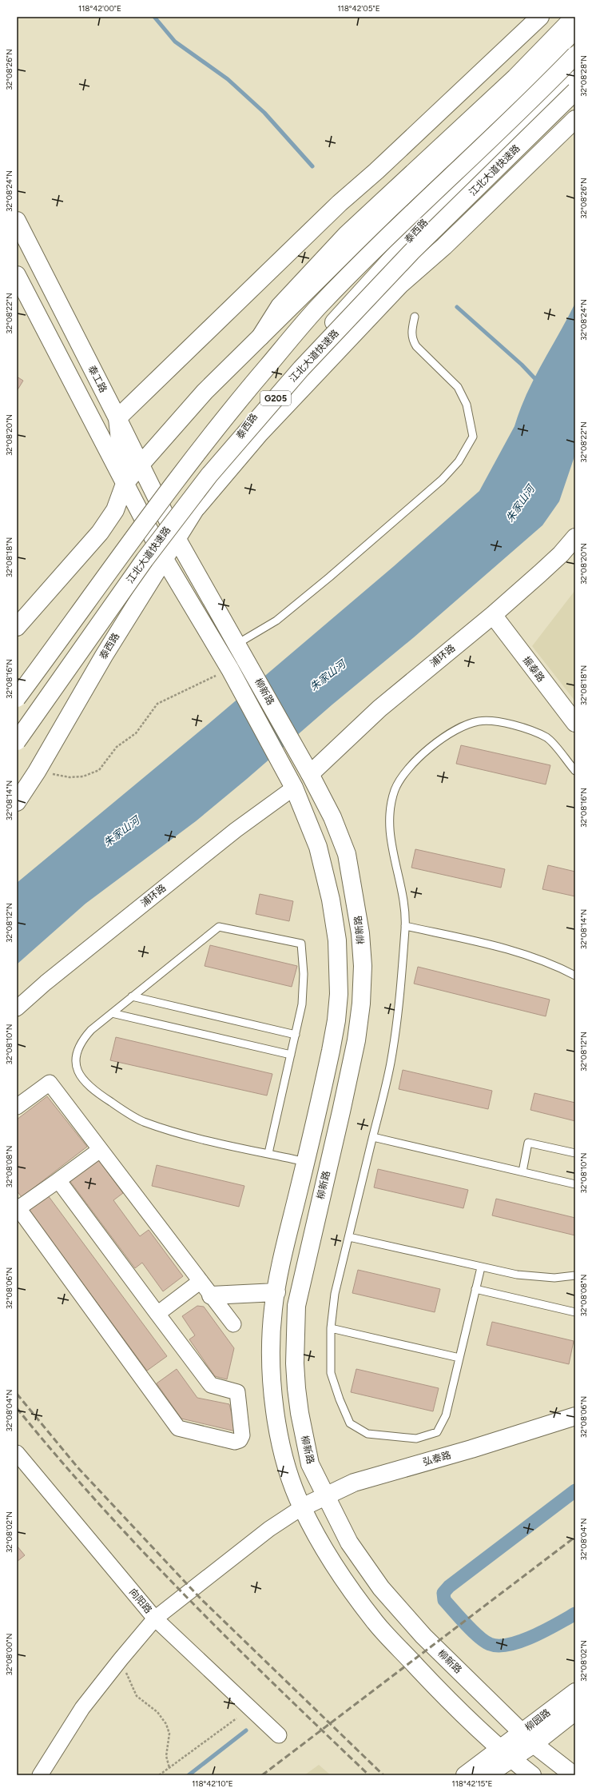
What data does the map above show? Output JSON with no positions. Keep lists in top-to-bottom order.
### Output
{
  "streets": {
    "main road": [
      "江北大道快速路",
      "泰西路",
      "泰工路",
      "G205",
      "浦环路",
      "振泰路",
      "柳新路",
      "弘泰路",
      "柳园路"
    ],
    "street": ["向阳路"]
  },
  "crossings": [
    ["泰西路", "泰工路"],
    ["泰西路", "柳新路"],
    ["泰工路", "柳新路"],
    ["浦环路", "振泰路"],
    ["浦环路", "柳新路"],
    ["柳新路", "弘泰路"],
    ["柳新路", "柳园路"]
  ],
  "water": ["朱家山河"],
  "coordinates": [
    "118°42'00\"E",
    "118°42'05\"E",
    "32°08'26\"N",
    "32°08'28\"N",
    "32°08'24\"N",
    "32°08'22\"N",
    "32°08'20\"N",
    "32°08'18\"N",
    "32°08'16\"N",
    "32°08'14\"N",
    "32°08'12\"N",
    "32°08'10\"N",
    "32°08'08\"N",
    "32°08'06\"N",
    "32°08'04\"N",
    "32°08'02\"N",
    "32°08'00\"N",
    "118°42'10\"E",
    "118°42'15\"E"
  ]
}
